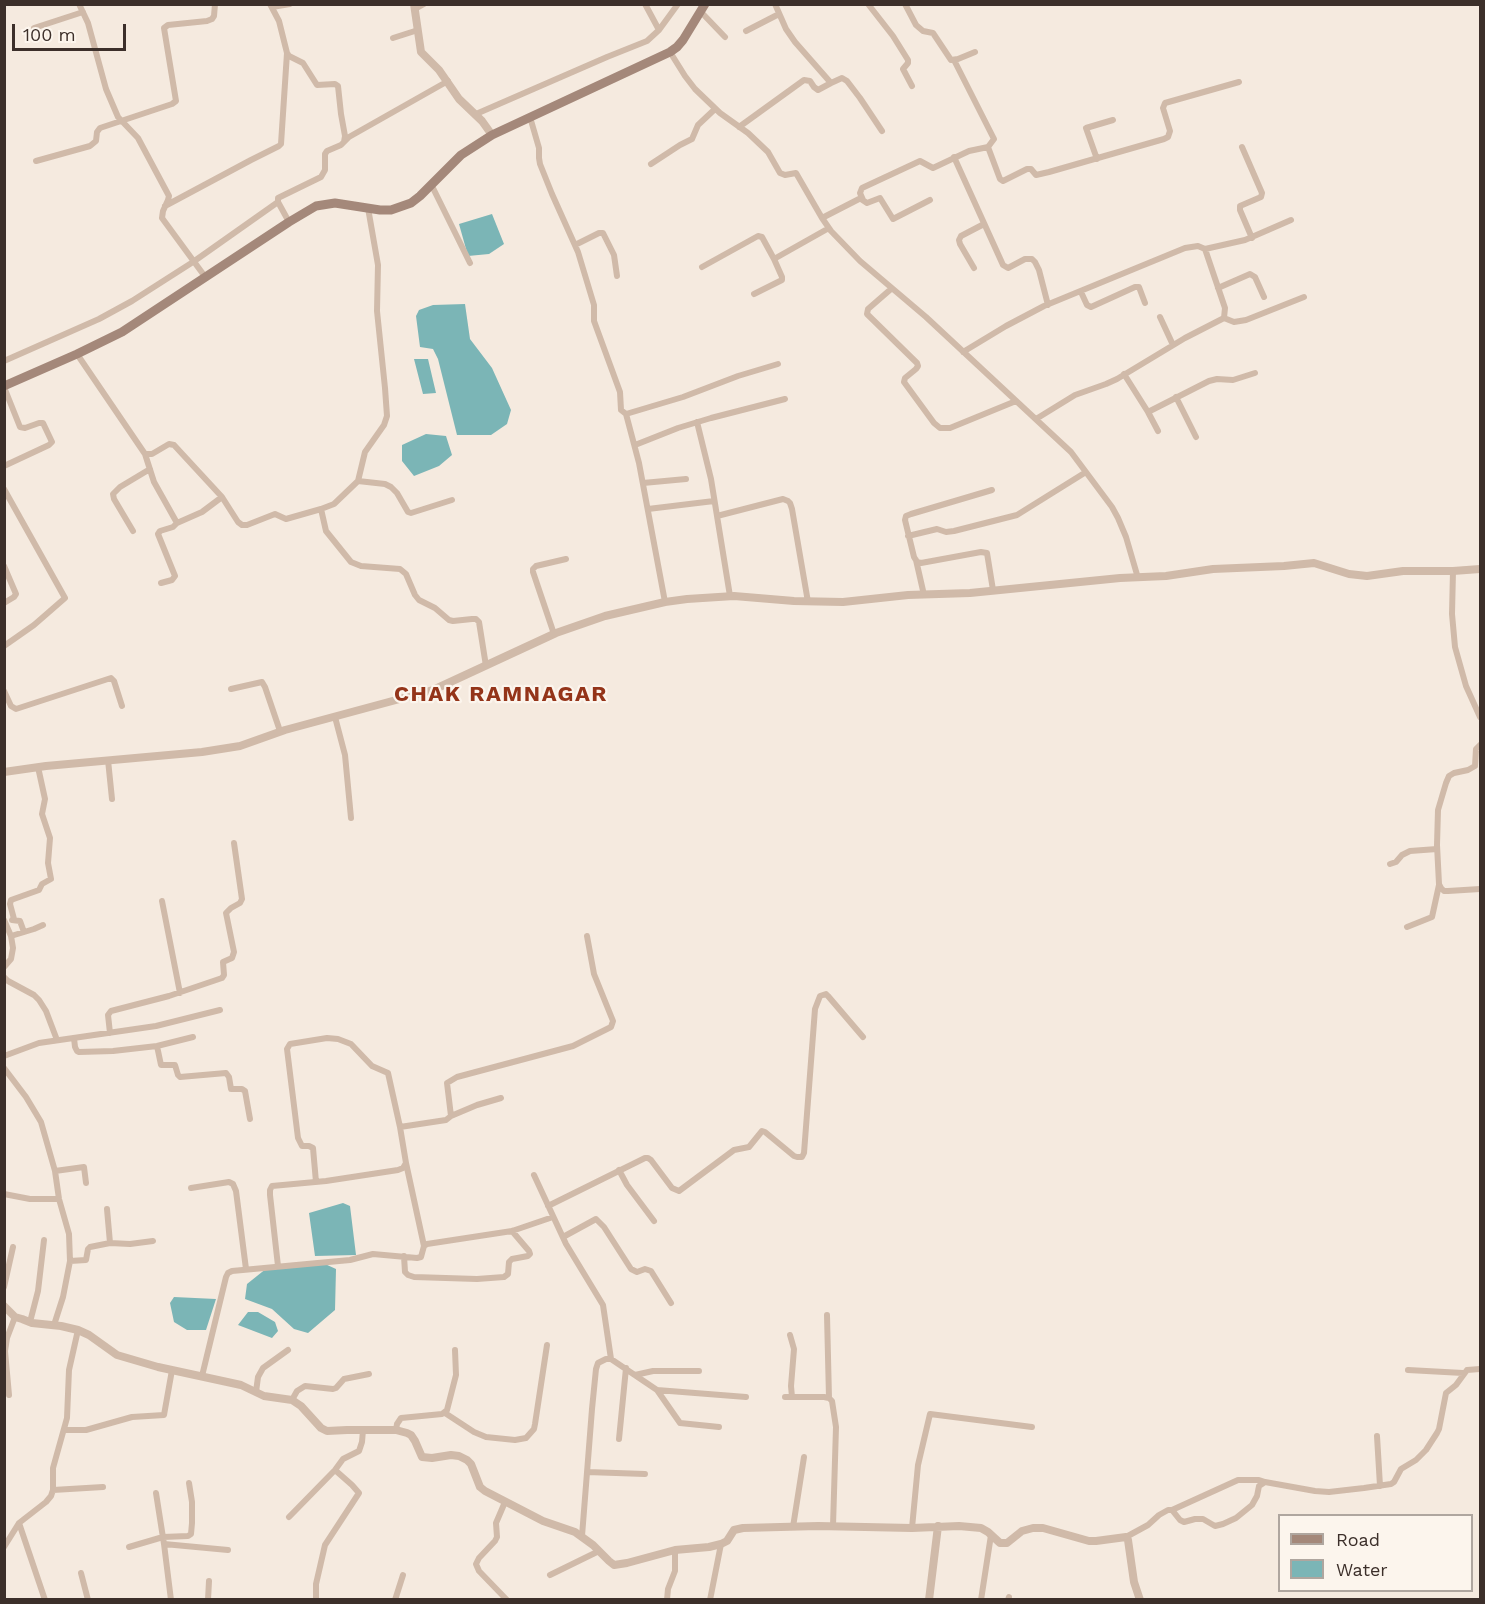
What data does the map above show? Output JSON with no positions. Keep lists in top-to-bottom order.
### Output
{
  "districts": ["CHAK RAMNAGAR"],
  "legend": ["Road", "Water"],
  "scale_bar": "100 m"
}
